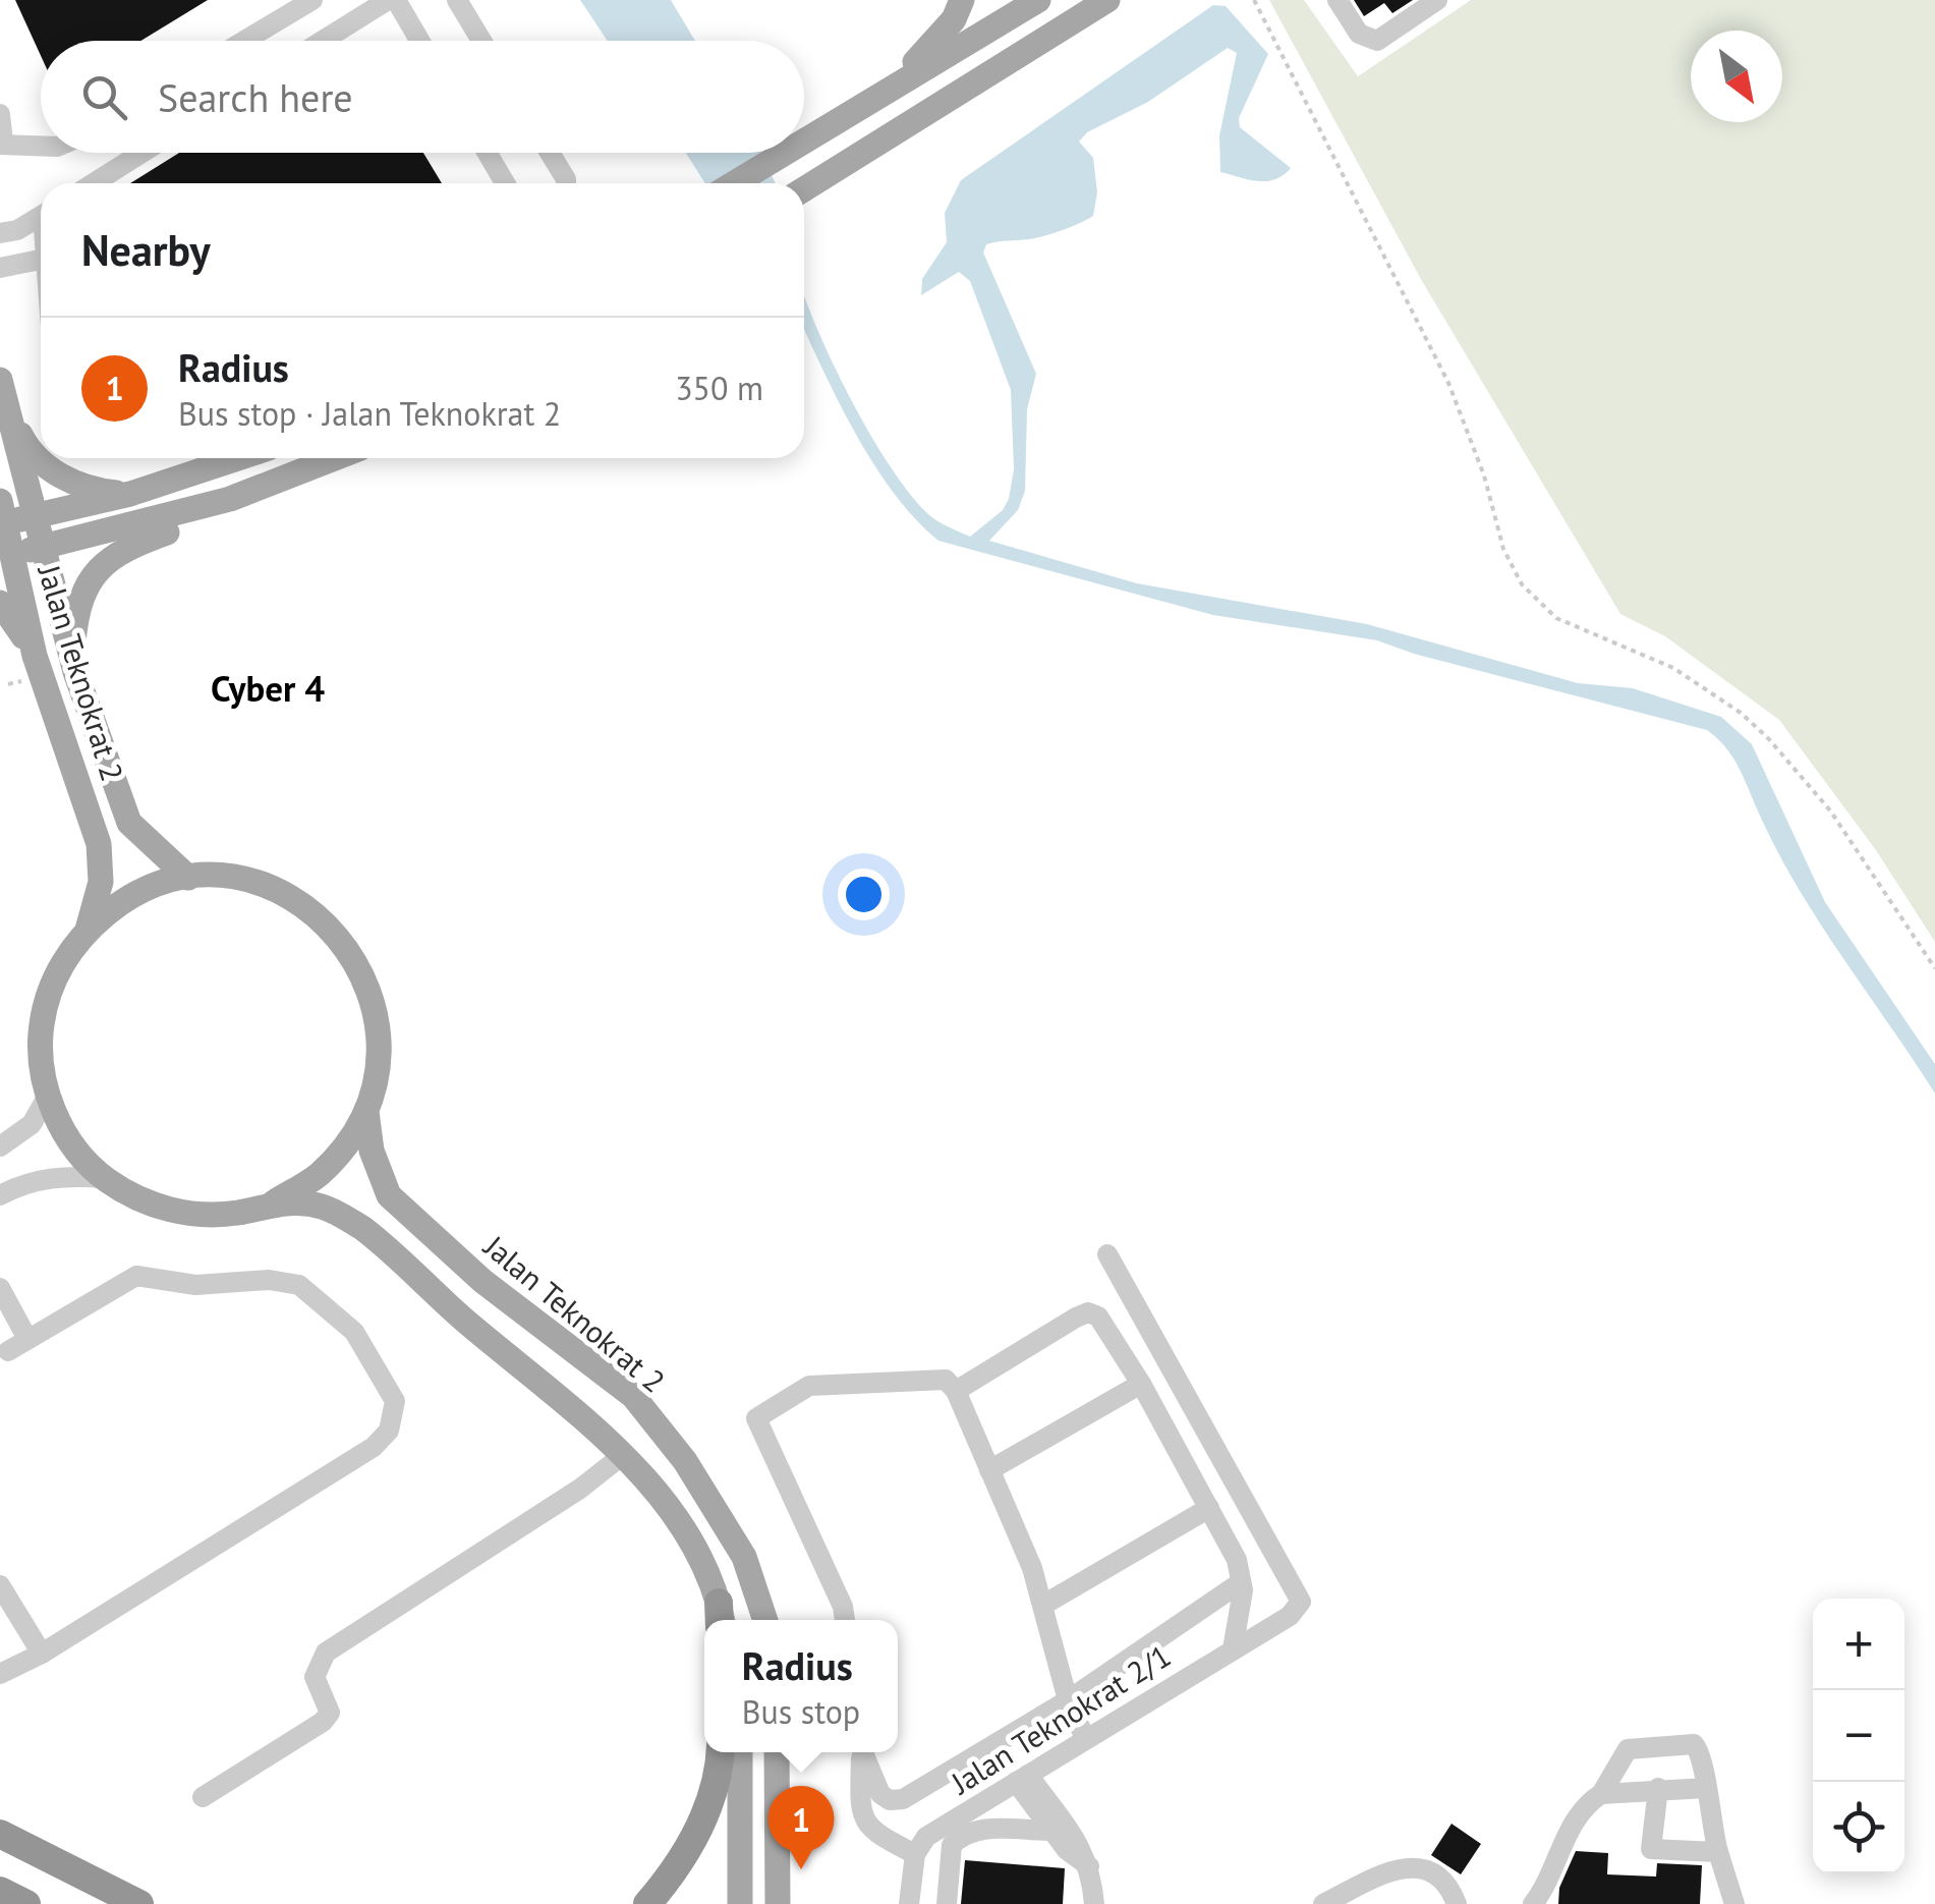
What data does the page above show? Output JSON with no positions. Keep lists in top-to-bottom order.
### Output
{
  "streets": {
    "main road": ["Jalan Teknokrat 2"],
    "street": ["Jalan Teknokrat 2/1"]
  },
  "districts": ["Cyber 4"],
  "north": "bottom right",
  "page": {
    "search": "Search here",
    "heading": "Nearby",
    "list": [
      {
        "mark": "1",
        "name": "Radius",
        "note": "Bus stop · Jalan Teknokrat 2",
        "value": "350 m"
      }
    ],
    "map_buttons": ["+", "−"],
    "popup": ["Radius", "Bus stop"],
    "pins": "1"
  }
}
